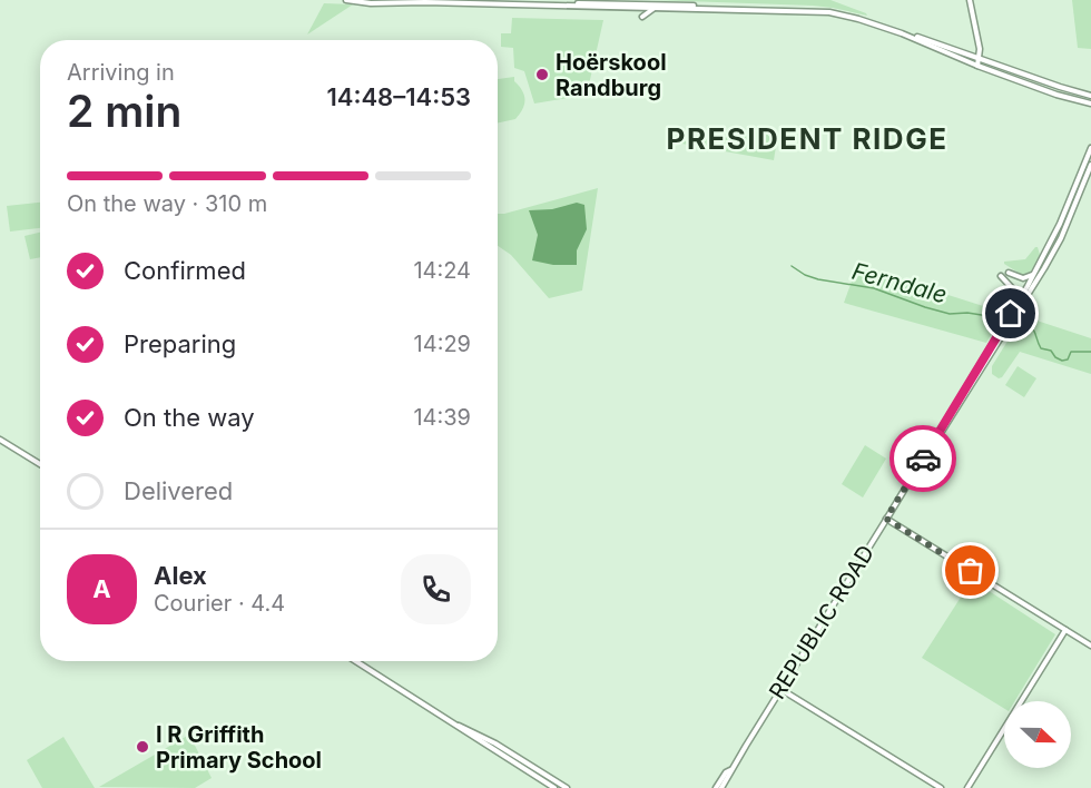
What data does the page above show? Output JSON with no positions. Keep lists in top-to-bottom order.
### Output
{
  "streets": {
    "main road": ["REPUBLIC ROAD"]
  },
  "districts": ["PRESIDENT RIDGE"],
  "water": ["Ferndale"],
  "places": ["Hoërskool Randburg", "I R Griffith Primary School"],
  "north": "right",
  "page": {
    "heading": ["2 min", "Arriving in", "14:48–14:53"],
    "panel": ["Alex", "Courier · 4.4"],
    "bar": "On the way · 310 m",
    "list": [
      ["Confirmed", "14:24"],
      ["Preparing", "14:29"],
      ["On the way", "14:39"],
      "Delivered"
    ],
    "round": "A"
  }
}
